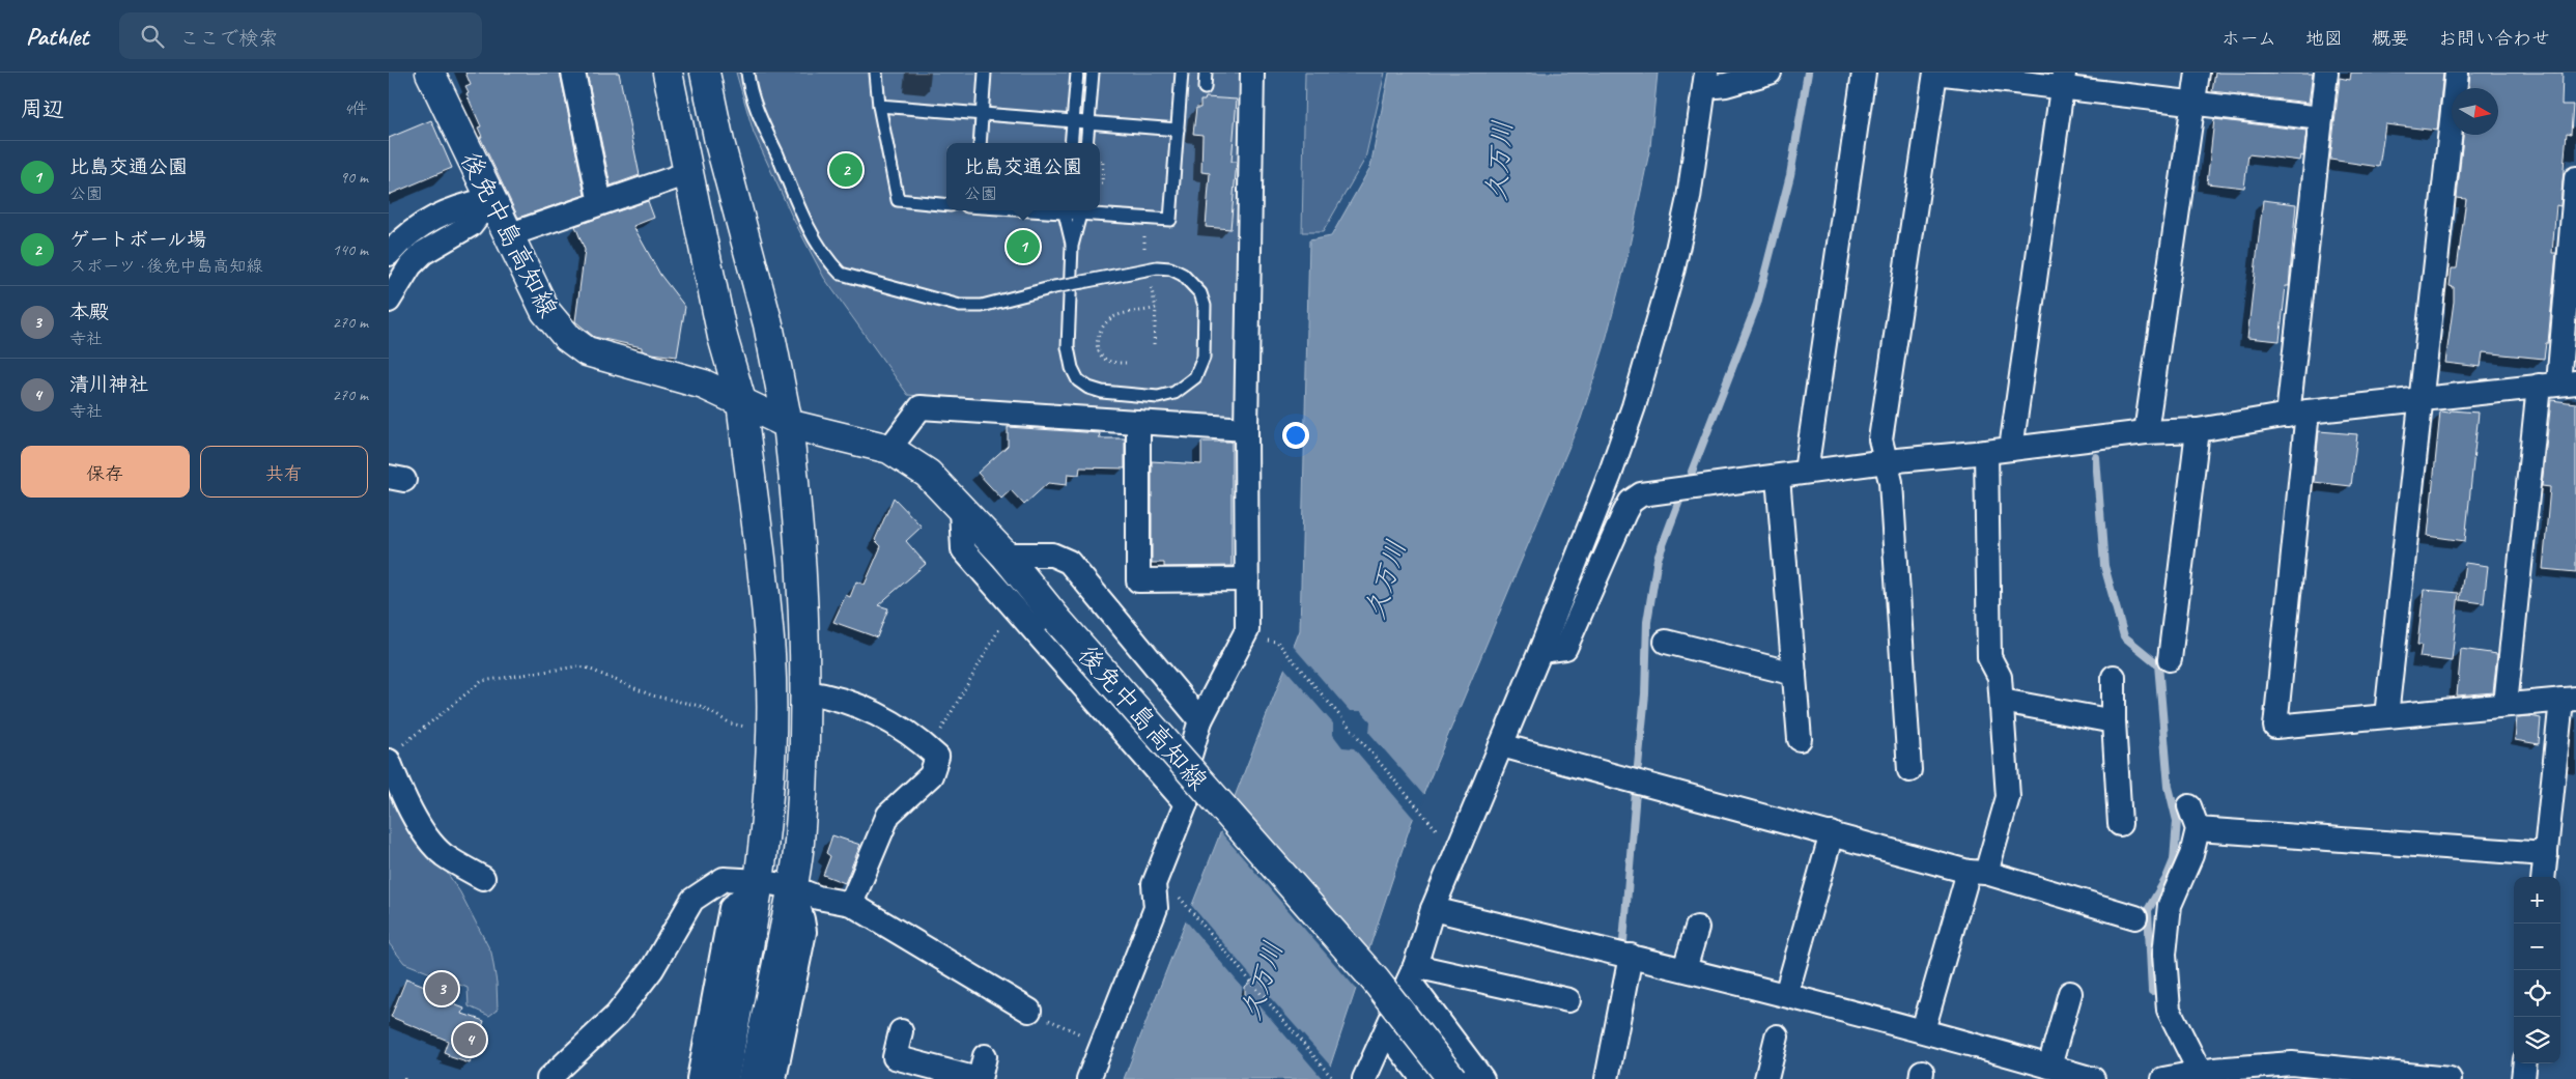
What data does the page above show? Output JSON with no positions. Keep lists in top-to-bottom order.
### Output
{
  "streets": {
    "main road": ["後免中島高知線"]
  },
  "water": ["久万川"],
  "north": "right",
  "page": {
    "header": "Pathlet",
    "search": "ここで検索",
    "nav": [
      "ホーム",
      "地図",
      "概要",
      "お問い合わせ"
    ],
    "heading": ["周辺", "4件"],
    "list": [
      {
        "mark": "1",
        "name": "比島交通公園",
        "note": "公園",
        "value": "90 m"
      },
      {
        "mark": "2",
        "name": "ゲートボール場",
        "note": "スポーツ · 後免中島高知線",
        "value": "140 m"
      },
      {
        "mark": "3",
        "name": "本殿",
        "note": "寺社",
        "value": "270 m"
      },
      {
        "mark": "4",
        "name": "清川神社",
        "note": "寺社",
        "value": "270 m"
      }
    ],
    "popup": ["比島交通公園", "公園"],
    "pins": [
      "2",
      "1",
      "3",
      "4"
    ],
    "buttons": ["保存", "共有"],
    "map_buttons": ["+", "−"]
  }
}
